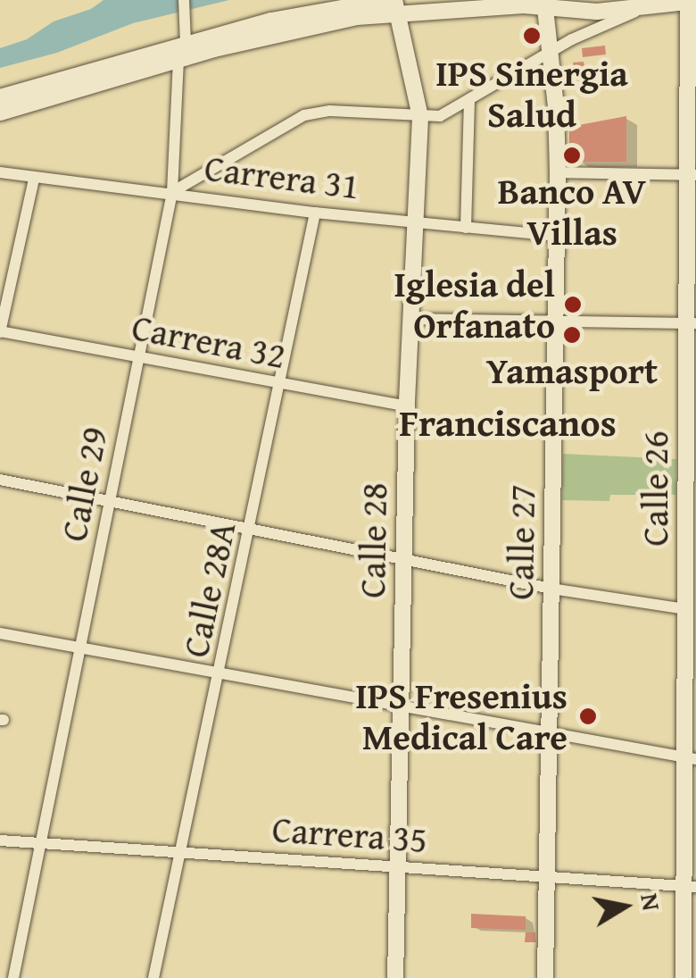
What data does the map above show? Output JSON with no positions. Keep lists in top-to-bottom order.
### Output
{
  "streets": {
    "street": [
      "Carrera 31",
      "Carrera 32",
      "Calle 29",
      "Calle 26",
      "Calle 28",
      "Calle 27",
      "Calle 28A",
      "Carrera 35"
    ]
  },
  "crossings": [
    ["Carrera 31", "Calle 29"],
    ["Carrera 31", "Calle 28"],
    ["Carrera 31", "Calle 27"],
    ["Carrera 31", "Calle 28A"],
    ["Carrera 32", "Calle 29"],
    ["Carrera 32", "Calle 28"],
    ["Carrera 32", "Calle 28A"],
    ["Calle 29", "Carrera 35"],
    ["Calle 26", "Carrera 35"],
    ["Calle 28", "Carrera 35"],
    ["Calle 27", "Carrera 35"],
    ["Calle 28A", "Carrera 35"]
  ],
  "districts": ["Franciscanos"],
  "places": [
    "IPS Sinergia Salud",
    "Banco AV Villas",
    "Iglesia del Orfanato",
    "Yamasport",
    "IPS Fresenius Medical Care"
  ],
  "north": "right"
}
